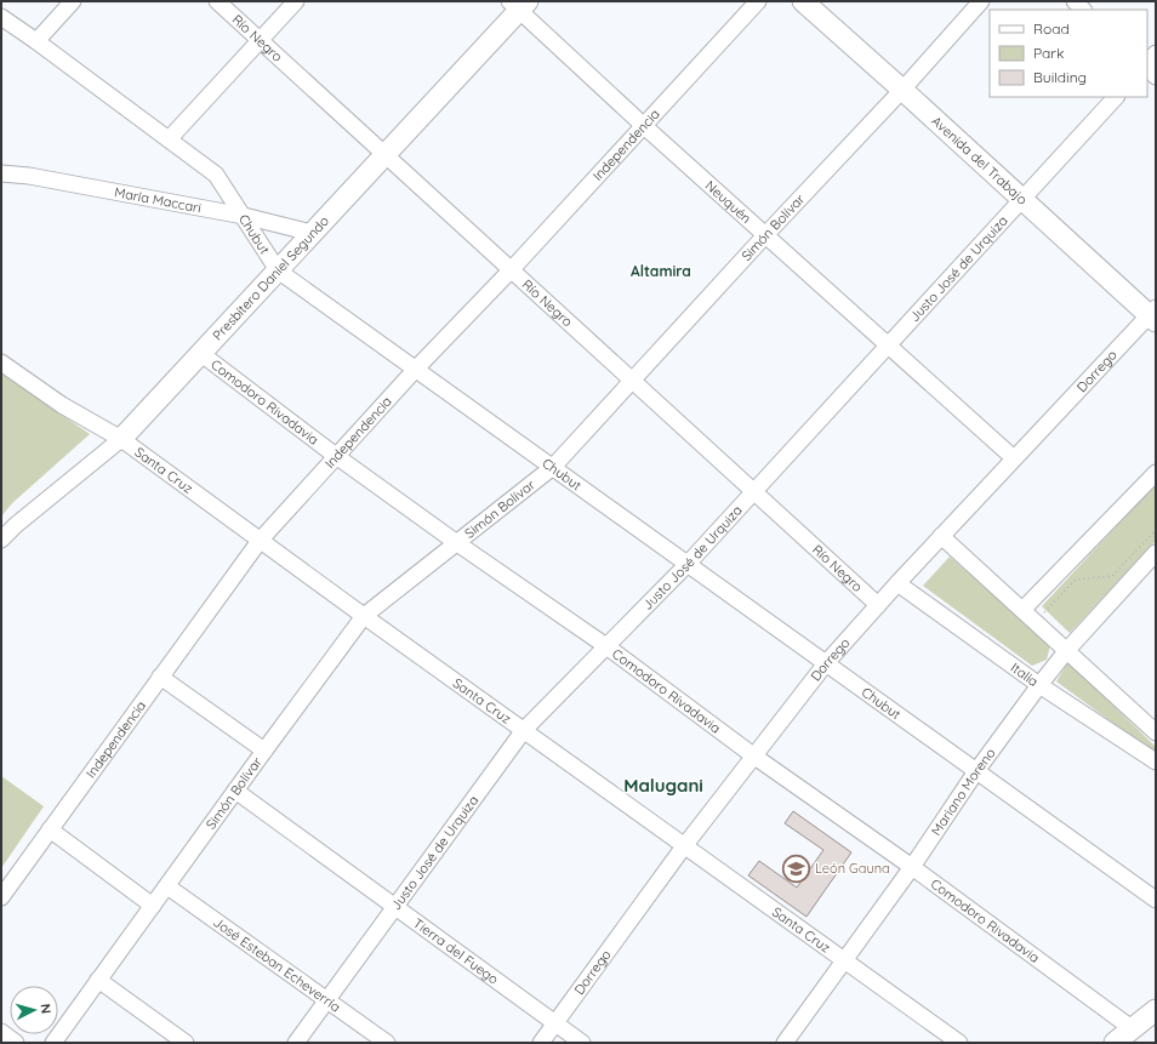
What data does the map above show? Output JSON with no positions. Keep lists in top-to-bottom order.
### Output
{
  "streets": {
    "main road": ["Avenida del Trabajo", "Presbítero Daniel Segundo"],
    "street": [
      "Río Negro",
      "Independencia",
      "María Maccari",
      "Neuquén",
      "Simón Bolívar",
      "Chubut",
      "Justo José de Urquiza",
      "Dorrego",
      "Comodoro Rivadavia",
      "Santa Cruz",
      "Italia",
      "Mariano Moreno",
      "Tierra del Fuego",
      "José Esteban Echeverría"
    ]
  },
  "crossings": [
    ["Río Negro", "Independencia"],
    ["Río Negro", "Simón Bolívar"],
    ["Río Negro", "Justo José de Urquiza"],
    ["Río Negro", "Presbítero Daniel Segundo"],
    ["Río Negro", "Dorrego"],
    ["Independencia", "Neuquén"],
    ["Independencia", "Chubut"],
    ["Independencia", "Comodoro Rivadavia"],
    ["Independencia", "Santa Cruz"],
    ["Avenida del Trabajo", "Simón Bolívar"],
    ["Avenida del Trabajo", "Justo José de Urquiza"],
    ["Avenida del Trabajo", "Dorrego"],
    ["María Maccari", "Chubut"],
    ["María Maccari", "Presbítero Daniel Segundo"],
    ["Neuquén", "Simón Bolívar"],
    ["Neuquén", "Justo José de Urquiza"],
    ["Neuquén", "Presbítero Daniel Segundo"],
    ["Neuquén", "Dorrego"],
    ["Simón Bolívar", "Chubut"],
    ["Simón Bolívar", "Comodoro Rivadavia"],
    ["Simón Bolívar", "Santa Cruz"],
    ["Simón Bolívar", "Tierra del Fuego"],
    ["Simón Bolívar", "José Esteban Echeverría"],
    ["Chubut", "Justo José de Urquiza"],
    ["Chubut", "Presbítero Daniel Segundo"],
    ["Chubut", "Dorrego"],
    ["Chubut", "Mariano Moreno"],
    ["Justo José de Urquiza", "Comodoro Rivadavia"],
    ["Justo José de Urquiza", "Santa Cruz"],
    ["Justo José de Urquiza", "Tierra del Fuego"],
    ["Justo José de Urquiza", "José Esteban Echeverría"],
    ["Presbítero Daniel Segundo", "Comodoro Rivadavia"],
    ["Presbítero Daniel Segundo", "Santa Cruz"],
    ["Dorrego", "Comodoro Rivadavia"],
    ["Dorrego", "Santa Cruz"],
    ["Dorrego", "Italia"],
    ["Dorrego", "Tierra del Fuego"],
    ["Comodoro Rivadavia", "Mariano Moreno"],
    ["Santa Cruz", "Mariano Moreno"],
    ["Italia", "Mariano Moreno"]
  ],
  "districts": ["Altamira", "Malugani"],
  "places": {
    "school or university": ["León Gauna"]
  },
  "legend": ["Road", "Park", "Building"],
  "north": "right"
}
